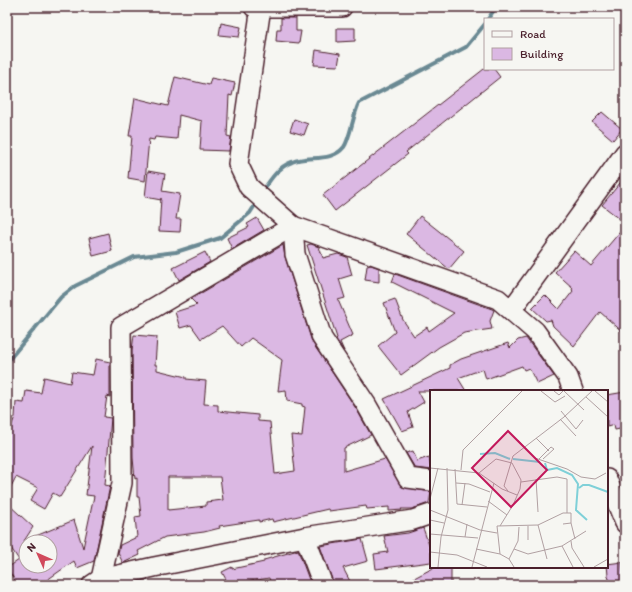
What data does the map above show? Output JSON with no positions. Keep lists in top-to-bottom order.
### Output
{
  "legend": ["Road", "Building"],
  "north": "top left"
}
